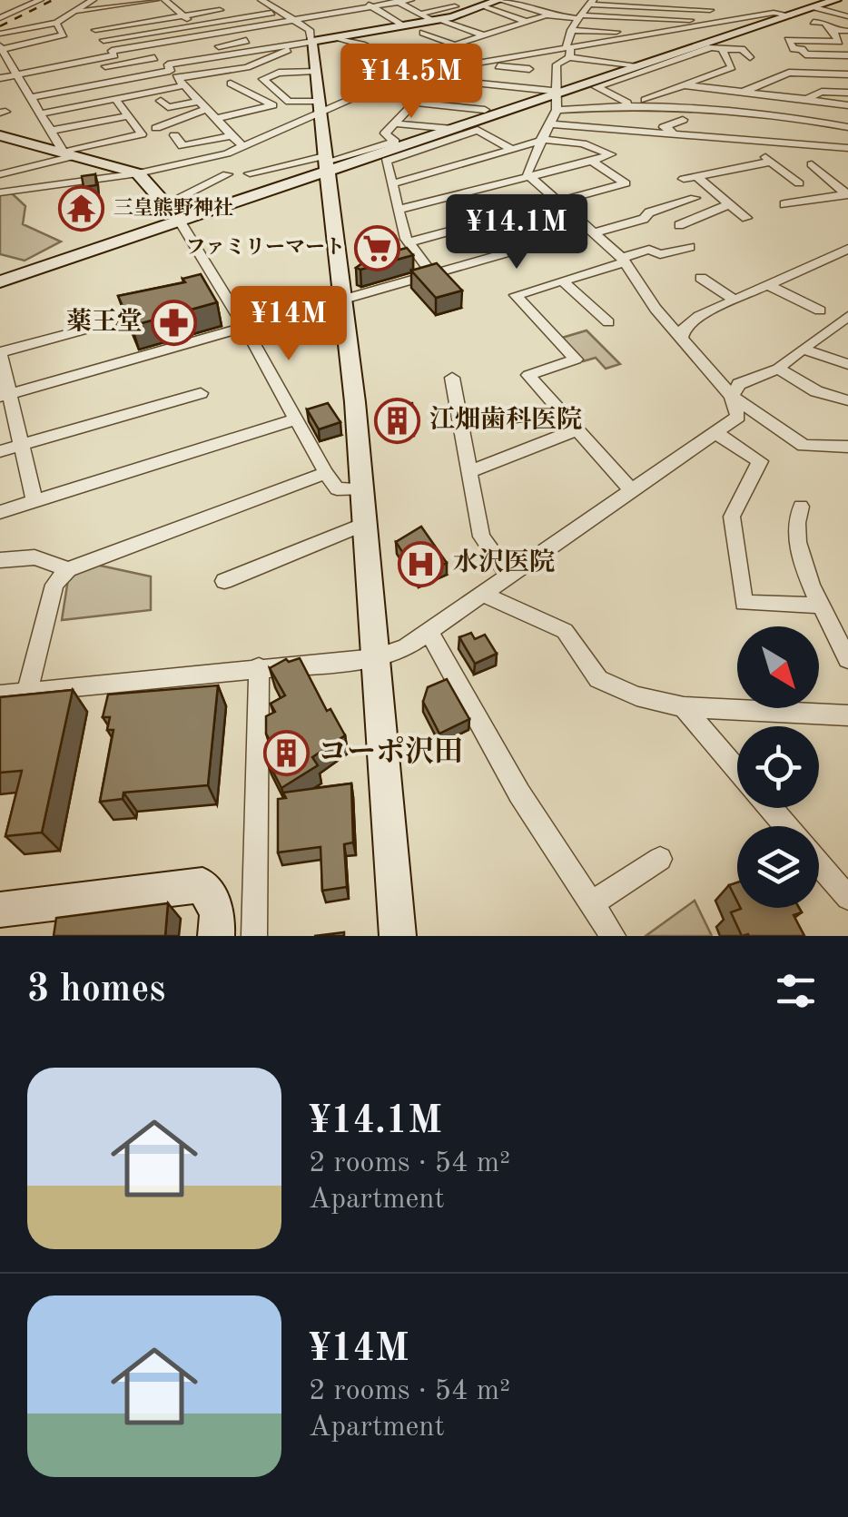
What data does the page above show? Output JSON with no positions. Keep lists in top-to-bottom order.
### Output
{
  "places": {
    "temple": ["三皇熊野神社"],
    "supermarket": ["ファミリーマート"],
    "pharmacy": ["薬王堂"],
    "building": ["江畑歯科医院", "コーポ沢田"],
    "hospital": ["水沢医院"]
  },
  "north": "bottom right",
  "page": {
    "price": ["¥14.5M", "¥14.1M", "¥14M"],
    "heading": "3 homes",
    "list": [
      {
        "name": "¥14.1M",
        "note": "2 rooms · 54 m² · Apartment"
      },
      {
        "name": "¥14M",
        "note": "2 rooms · 54 m² · Apartment"
      }
    ]
  }
}
